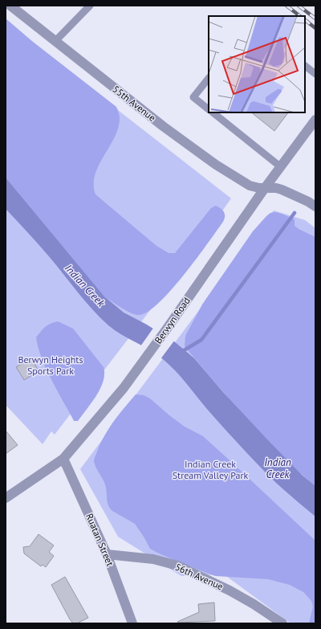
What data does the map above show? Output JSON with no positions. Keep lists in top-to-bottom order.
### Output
{
  "streets": {
    "street": [
      "55th Avenue",
      "Berwyn Road",
      "Ruatan Street",
      "56th Avenue"
    ]
  },
  "crossings": [
    ["55th Avenue", "Berwyn Road"],
    ["Berwyn Road", "Ruatan Street"],
    ["Ruatan Street", "56th Avenue"]
  ],
  "water": ["Indian Creek"],
  "parks": ["Berwyn Heights Sports Park", "Indian Creek Stream Valley Park"]
}
